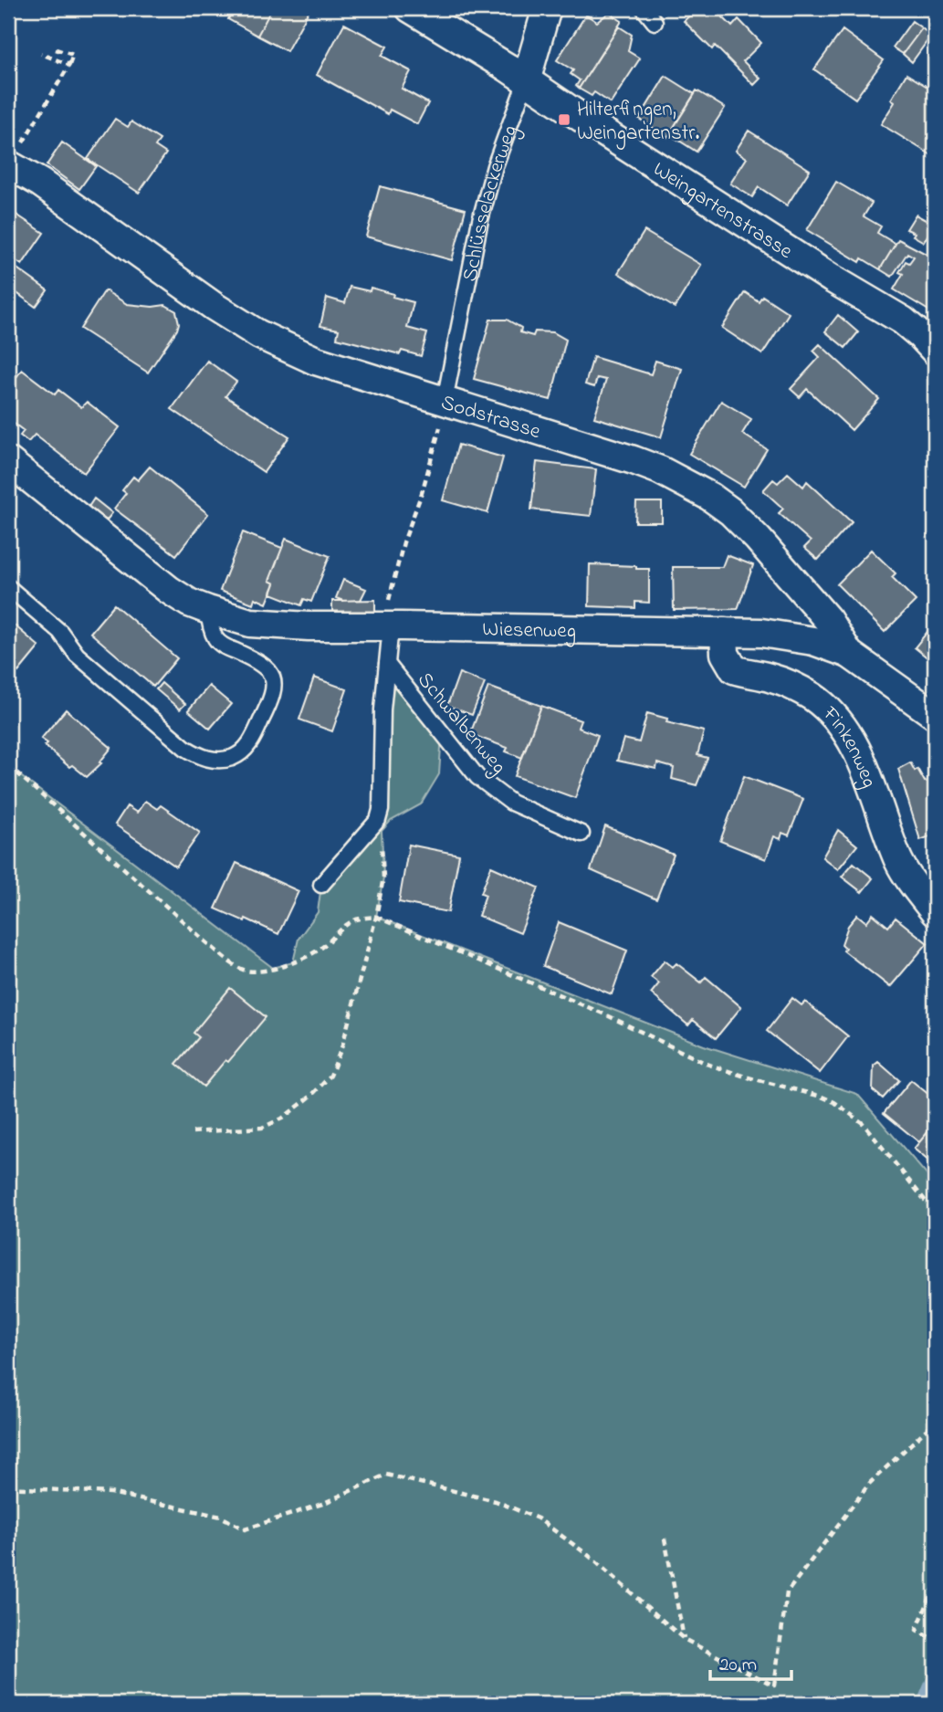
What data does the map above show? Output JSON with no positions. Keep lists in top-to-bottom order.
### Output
{
  "streets": {
    "street": [
      "Schlüsselackerweg",
      "Weingartenstrasse",
      "Sodstrasse",
      "Wiesenweg",
      "Finkenweg"
    ],
    "lane": ["Schwalbenweg"]
  },
  "crossings": [
    ["Schlüsselackerweg", "Weingartenstrasse"],
    ["Schlüsselackerweg", "Sodstrasse"],
    ["Sodstrasse", "Wiesenweg"],
    ["Wiesenweg", "Schwalbenweg"],
    ["Wiesenweg", "Finkenweg"]
  ],
  "places": {
    "transit": ["Hilterfingen, Weingartenstr."]
  },
  "scale_bar": "20 m"
}
